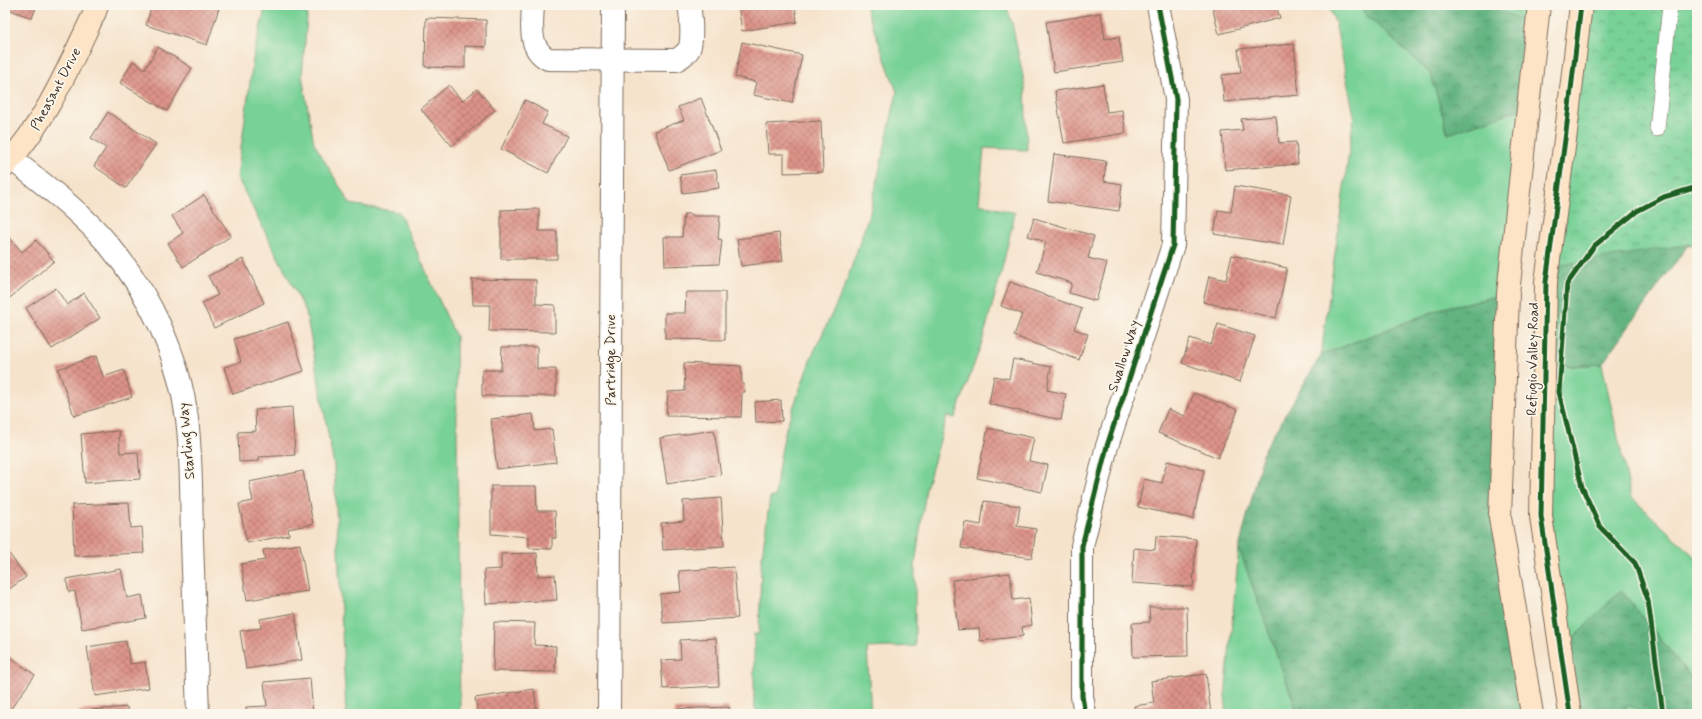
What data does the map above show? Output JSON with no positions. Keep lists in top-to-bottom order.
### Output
{
  "streets": {
    "street": [
      "Pheasant Drive",
      "Swallow Way",
      "Refugio Valley Road",
      "Partridge Drive",
      "Starling Way"
    ]
  },
  "crossings": [
    ["Pheasant Drive", "Starling Way"]
  ]
}
